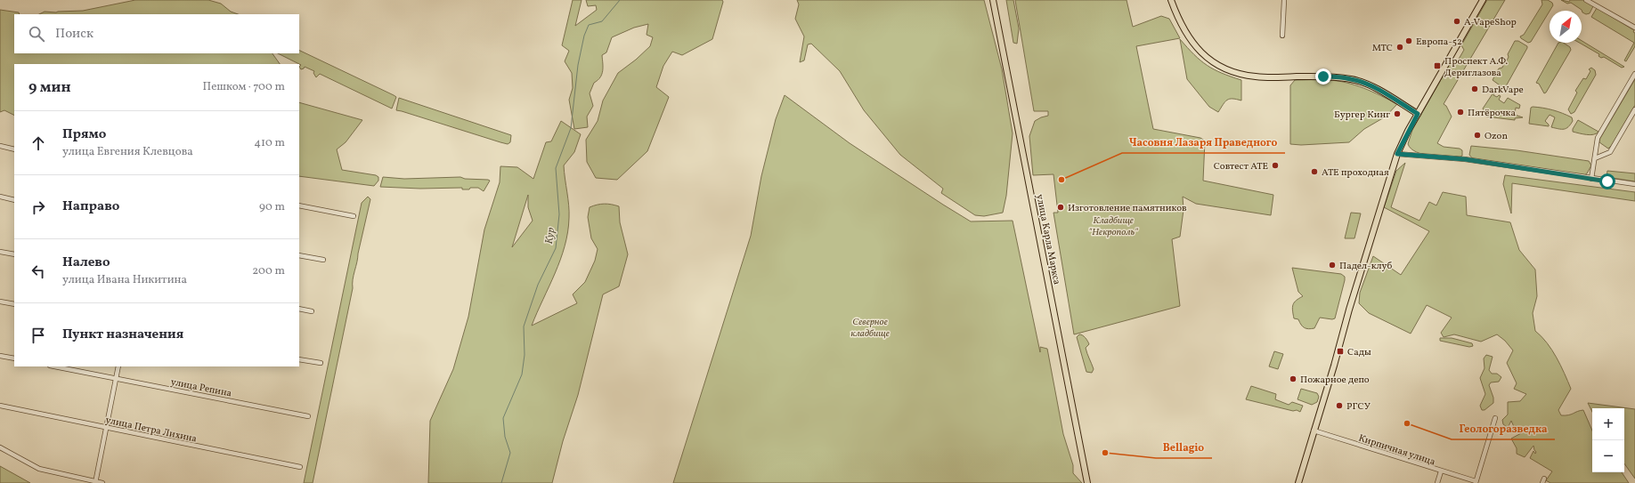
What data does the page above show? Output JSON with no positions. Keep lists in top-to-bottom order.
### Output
{
  "streets": {
    "main road": ["улица Карла Маркса"],
    "street": ["улица Репина", "улица Петра Лихина", "Кирпичная улица"]
  },
  "water": ["Кур"],
  "parks": ["Кладбище \"Некрополь\"", "Северное кладбище"],
  "places": {
    "other": [
      "A-VapeShop",
      "Европа-52",
      "МТС",
      "DarkVape",
      "Пятёрочка",
      "Бургер Кинг",
      "Ozon",
      "Совтест АТЕ",
      "АТЕ проходная",
      "Часовня Лазаря Праведного",
      "Изготовление памятников",
      "Падел-клуб",
      "Пожарное депо",
      "РГСУ",
      "Геологоразведка",
      "Bellagio"
    ],
    "transit": ["Проспект А.Ф. Дериглазова", "Сады"]
  },
  "north": "top right",
  "page": {
    "search": "Поиск",
    "heading": ["9 мин", "Пешком · 700 m"],
    "list": [
      ["Прямо", "улица Евгения Клевцова", "410 m"],
      ["Направо", "90 m"],
      ["Налево", "улица Ивана Никитина", "200 m"],
      "Пункт назначения"
    ],
    "map_buttons": ["+", "−"]
  }
}
